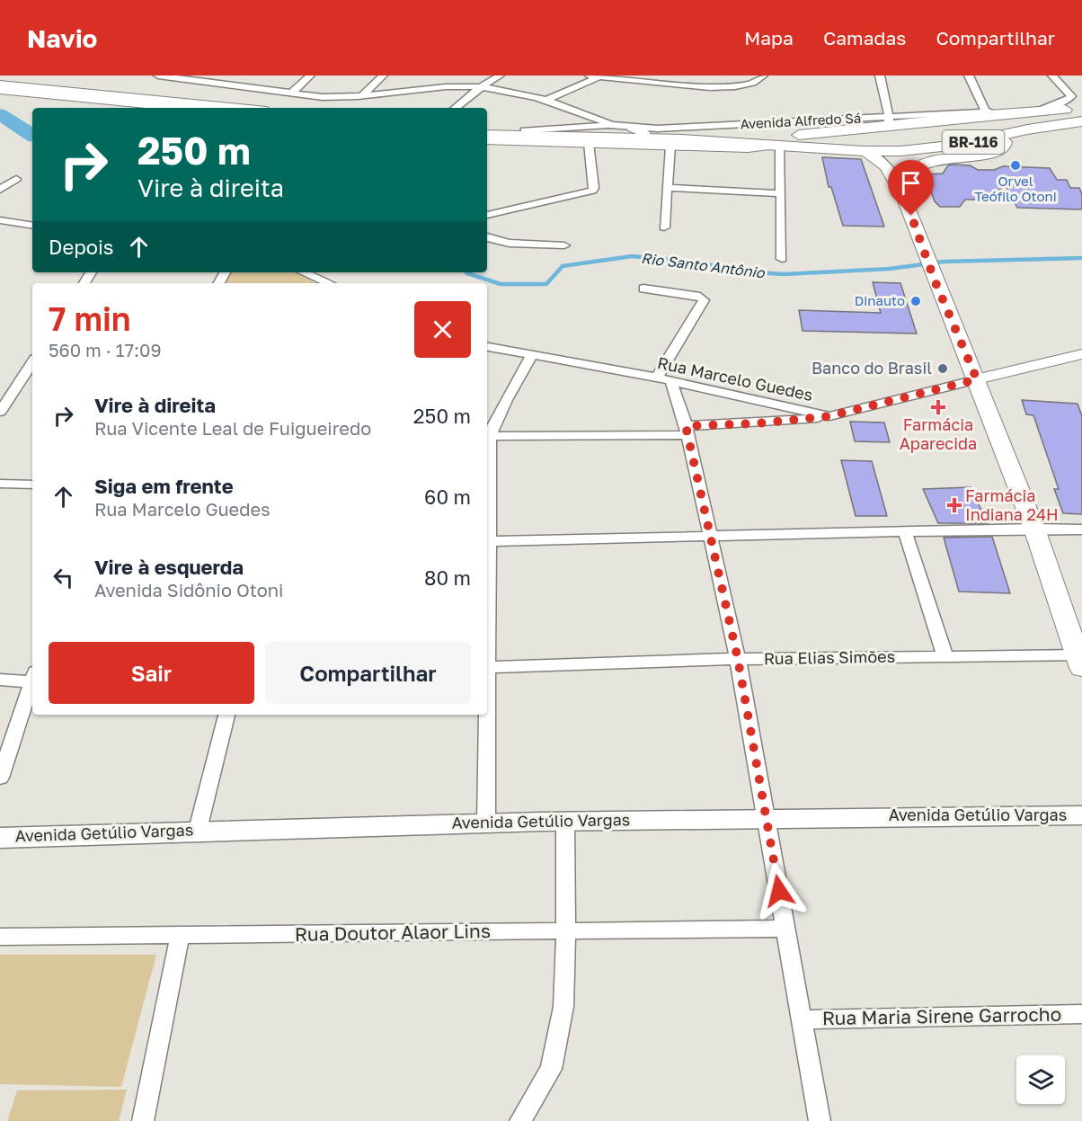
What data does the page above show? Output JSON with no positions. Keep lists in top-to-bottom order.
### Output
{
  "streets": {
    "highway": ["Avenida Alfredo Sá", "BR-116"],
    "main road": ["Avenida Getúlio Vargas"],
    "street": [
      "Rua Marcelo Guedes",
      "Rua Elias Simões",
      "Rua Doutor Alaor Lins",
      "Rua Maria Sirene Garrocho"
    ]
  },
  "crossings": [
    ["Avenida Alfredo Sá", "BR-116"]
  ],
  "water": ["Rio Santo Antônio"],
  "places": {
    "other": ["Orvel Teófilo Otoni", "Dinauto", "Banco do Brasil"],
    "health": ["Farmácia Aparecida", "Farmácia Indiana 24H"]
  },
  "page": {
    "header": "Navio",
    "nav": ["Mapa", "Camadas", "Compartilhar"],
    "turn": ["250 m", "Vire à direita"],
    "then": "Depois",
    "heading": ["7 min", "560 m · 17:09"],
    "list": [
      {
        "name": "Vire à direita",
        "note": "Rua Vicente Leal de Fuigueiredo",
        "value": "250 m"
      },
      {
        "name": "Siga em frente",
        "note": "Rua Marcelo Guedes",
        "value": "60 m"
      },
      {
        "name": "Vire à esquerda",
        "note": "Avenida Sidônio Otoni",
        "value": "80 m"
      }
    ],
    "buttons": ["Sair", "Compartilhar"]
  }
}
